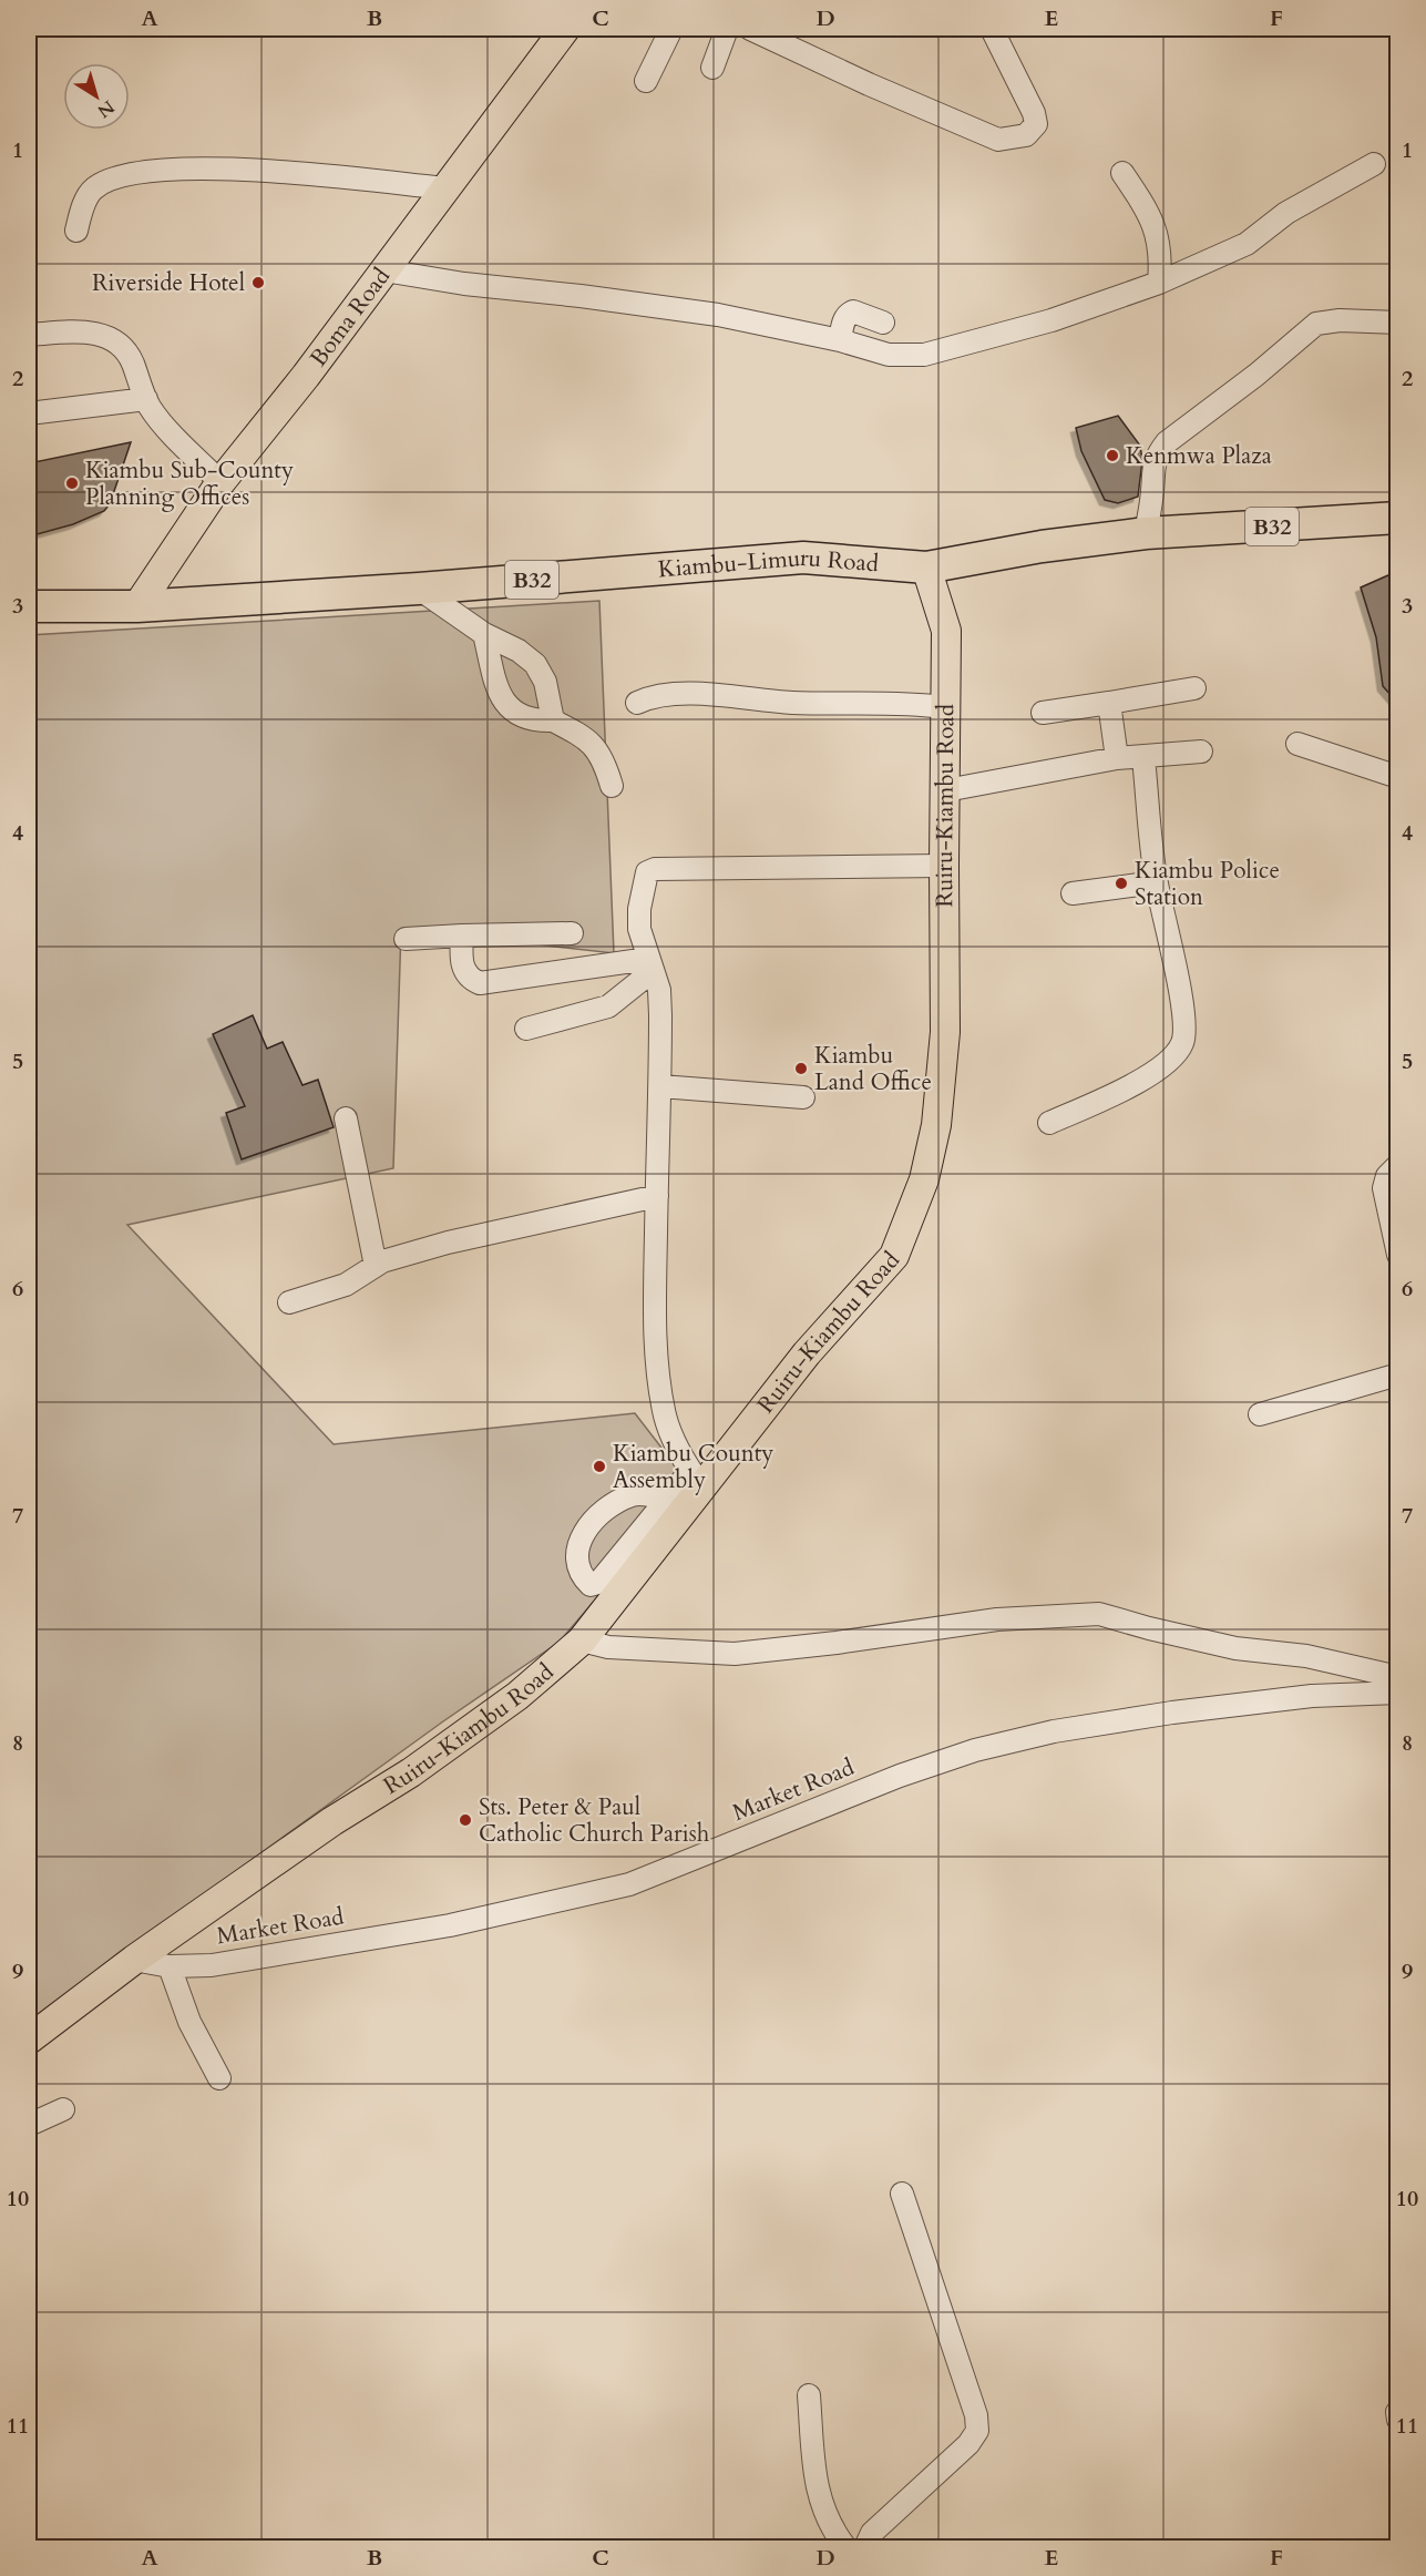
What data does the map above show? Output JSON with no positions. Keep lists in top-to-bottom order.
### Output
{
  "streets": {
    "highway": ["B32", "Kiambu-Limuru Road"],
    "main road": ["Boma Road", "Ruiru-Kiambu Road"],
    "street": ["Market Road"]
  },
  "crossings": [
    ["Boma Road", "B32"],
    ["Boma Road", "Kiambu-Limuru Road"],
    ["B32", "Kiambu-Limuru Road"],
    ["Kiambu-Limuru Road", "Ruiru-Kiambu Road"],
    ["Ruiru-Kiambu Road", "Market Road"]
  ],
  "places": [
    "Riverside Hotel",
    "Kenmwa Plaza",
    "Kiambu Sub-County Planning Offices",
    "Kiambu Police Station",
    "Kiambu Land Office",
    "Kiambu County Assembly",
    "Sts. Peter & Paul Catholic Church Parish"
  ],
  "north": "bottom right",
  "grid": {
    "columns": [
      "A",
      "B",
      "C",
      "D",
      "E",
      "F"
    ],
    "rows": [
      "1",
      "2",
      "3",
      "4",
      "5",
      "6",
      "7",
      "8",
      "9",
      "10",
      "11"
    ]
  }
}
